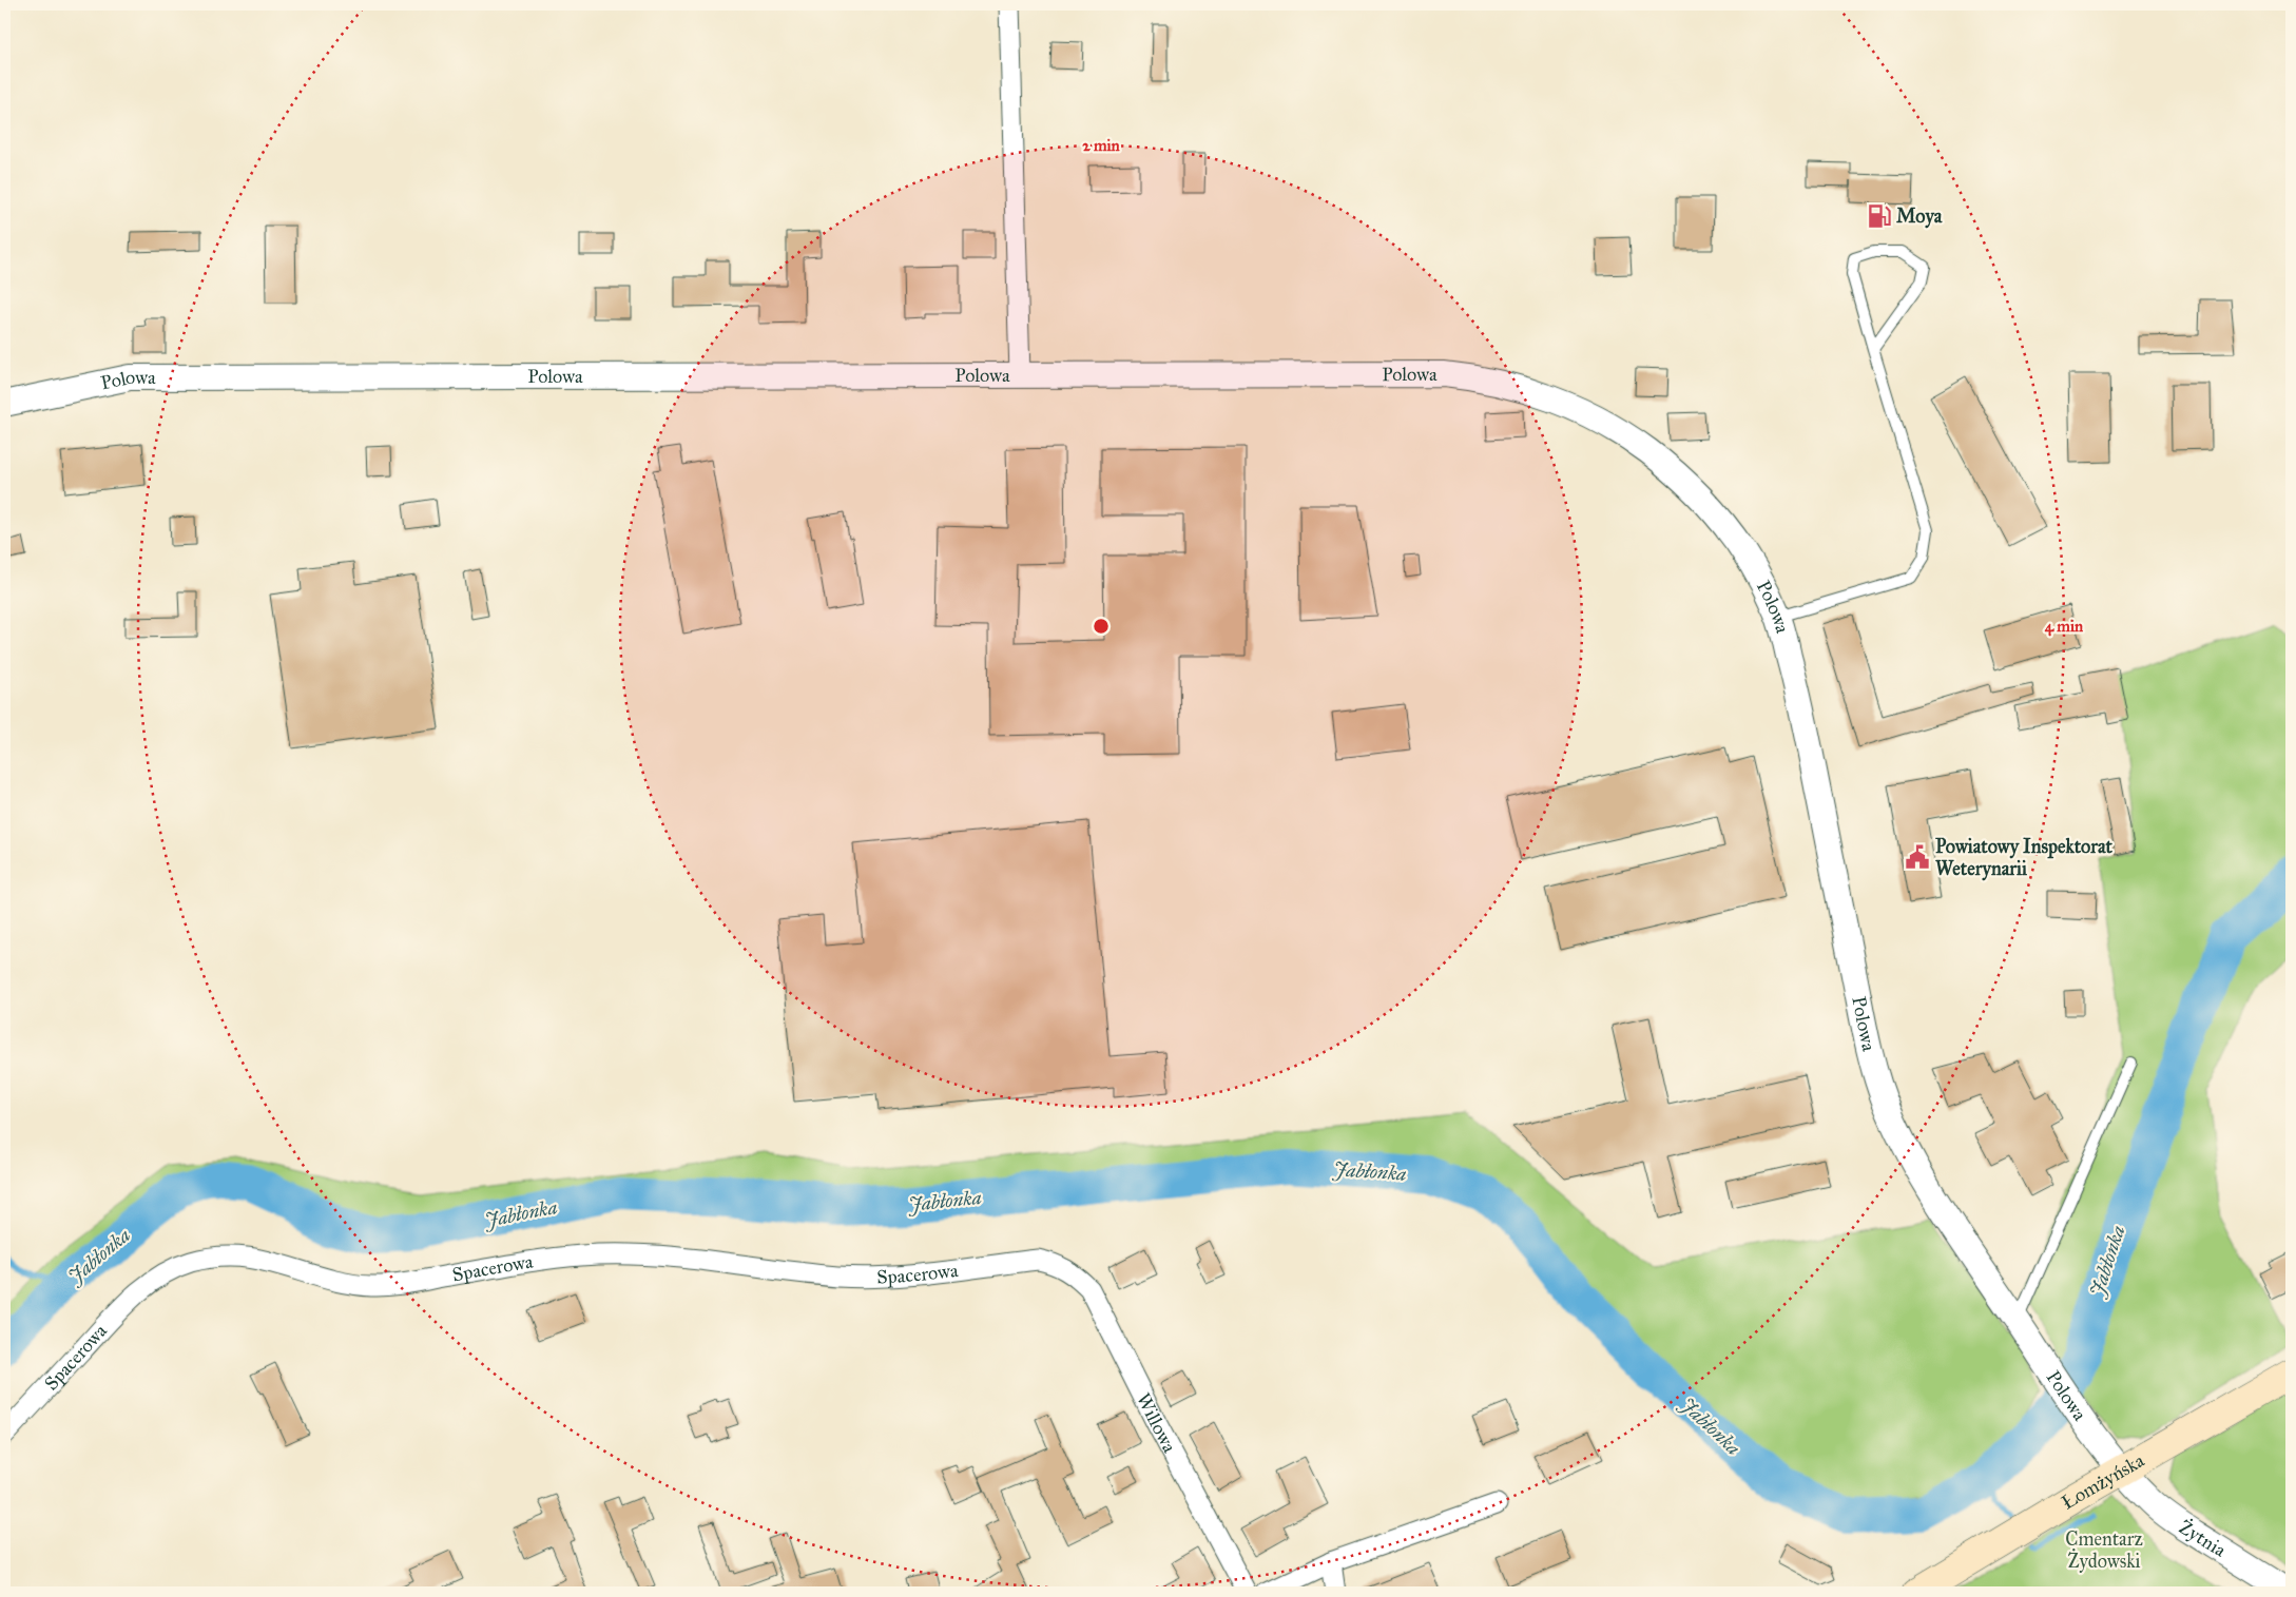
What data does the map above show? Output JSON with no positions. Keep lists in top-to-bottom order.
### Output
{
  "streets": {
    "main road": ["Łomżyńska"],
    "street": [
      "Polowa",
      "Spacerowa",
      "Willowa",
      "Żytnia"
    ]
  },
  "crossings": [
    ["Polowa", "Łomżyńska"],
    ["Polowa", "Żytnia"],
    ["Spacerowa", "Willowa"],
    ["Łomżyńska", "Żytnia"]
  ],
  "water": ["Jabłonka"],
  "parks": ["Cmentarz Żydowski"],
  "places": {
    "fuel station": ["Moya"],
    "public building": ["Powiatowy Inspektorat Weterynarii"]
  },
  "rings": ["2 min", "4 min"]
}
